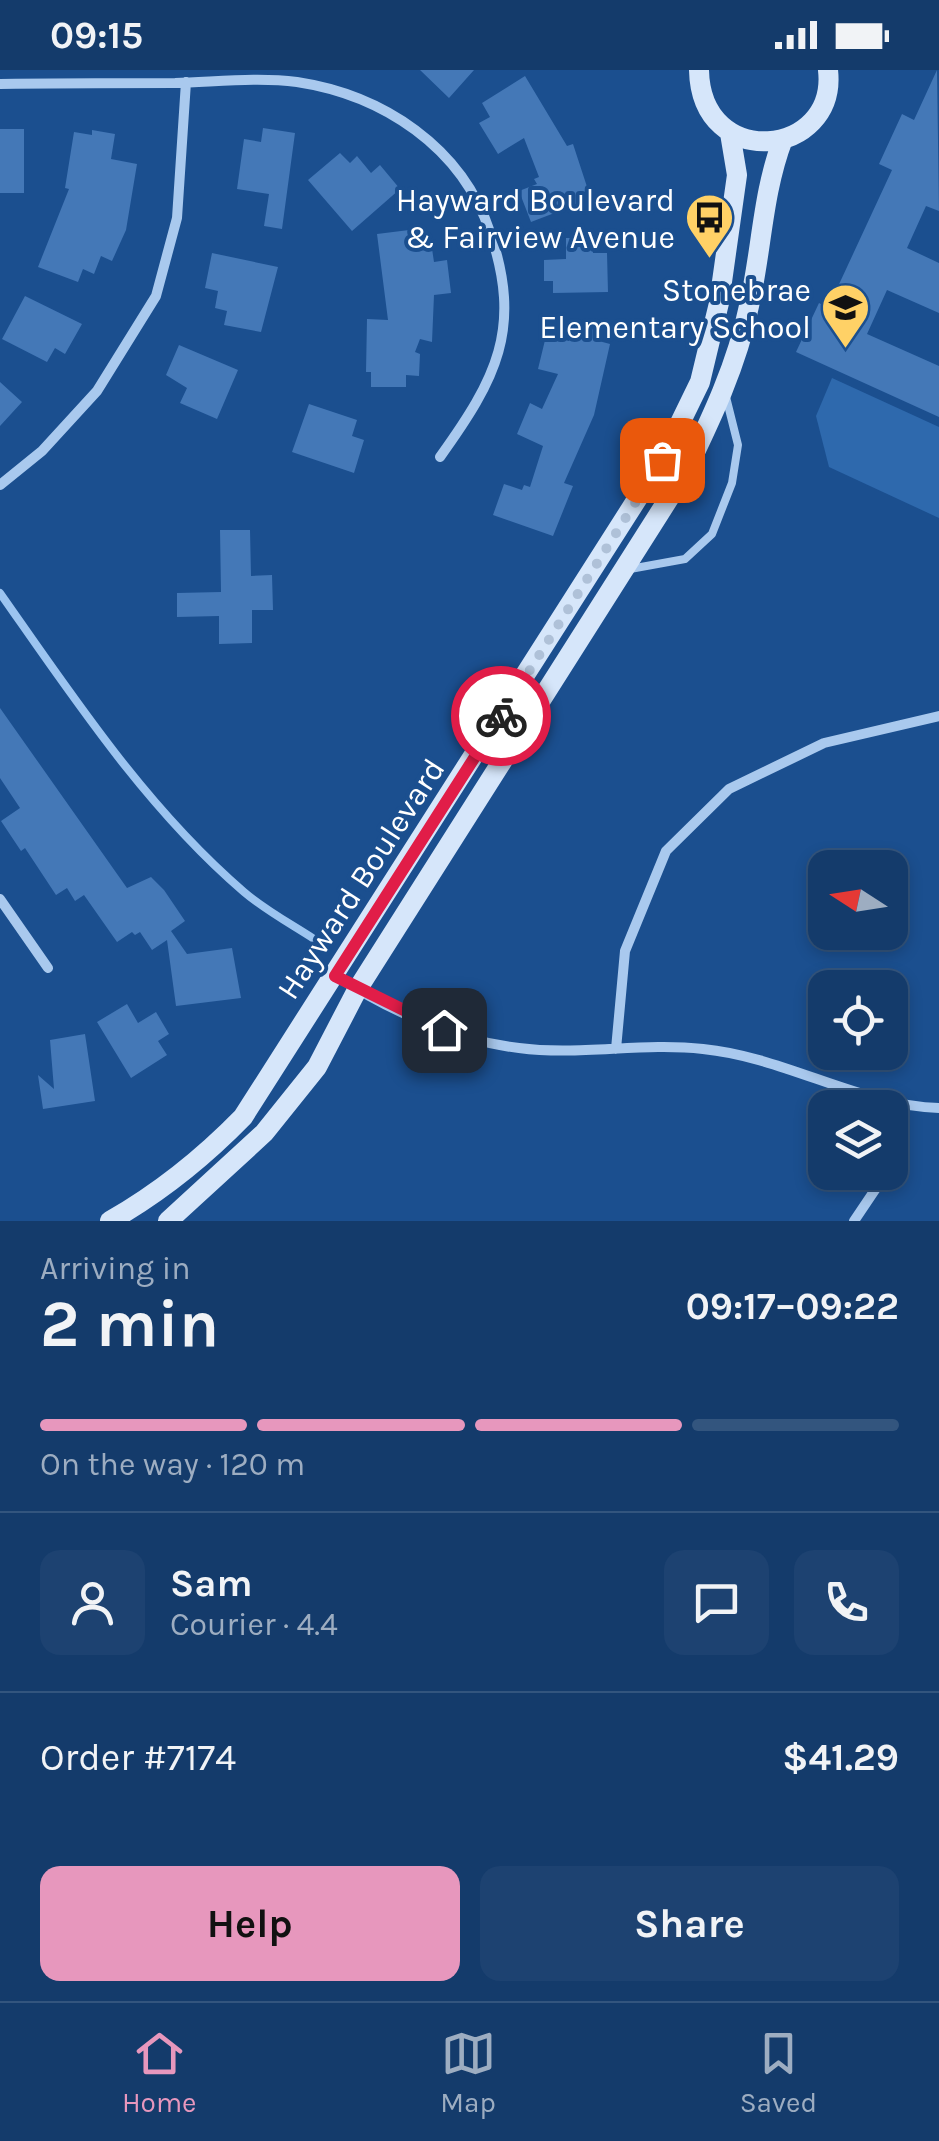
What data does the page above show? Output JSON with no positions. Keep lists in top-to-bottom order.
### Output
{
  "streets": {
    "main road": ["Hayward Boulevard"]
  },
  "places": {
    "bus stop": ["Hayward Boulevard & Fairview Avenue"],
    "school or university": ["Stonebrae Elementary School"]
  },
  "north": "left",
  "page": {
    "status": "09:15",
    "heading": ["2 min", "Arriving in", "09:17–09:22"],
    "panel": [
      "Sam",
      "Courier · 4.4",
      "Order #7174",
      "$41.29"
    ],
    "bar": "On the way · 120 m",
    "buttons": ["Help", "Share"],
    "tabs": ["Home", "Map", "Saved"]
  }
}
